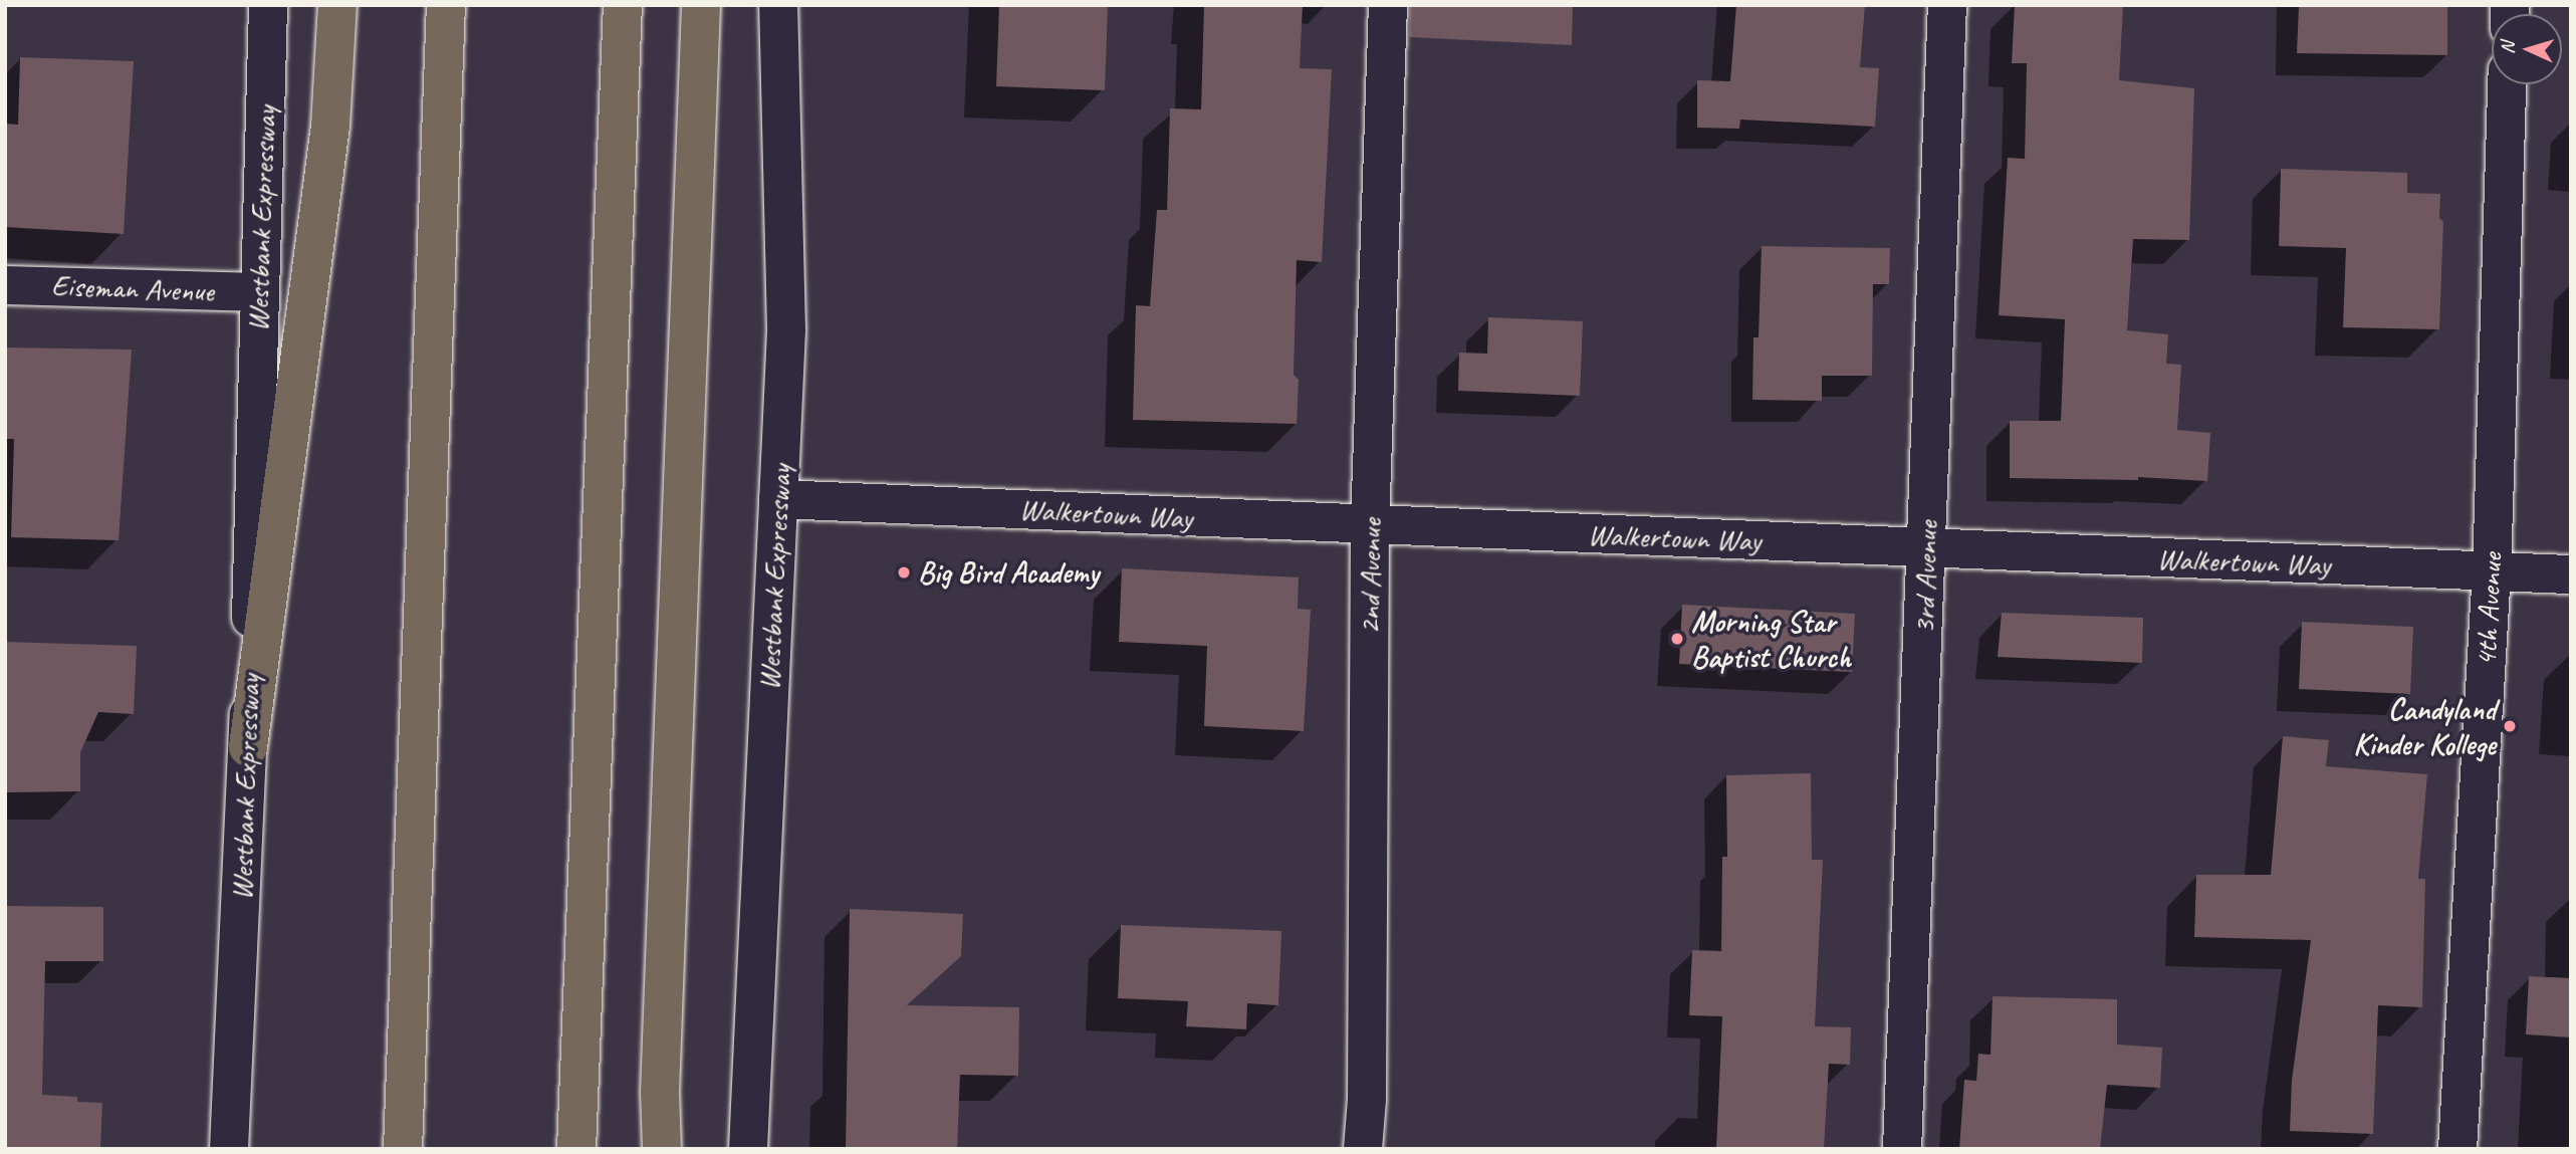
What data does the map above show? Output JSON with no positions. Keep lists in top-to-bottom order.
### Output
{
  "streets": {
    "street": [
      "Westbank Expressway",
      "Eiseman Avenue",
      "Walkertown Way",
      "2nd Avenue",
      "3rd Avenue",
      "4th Avenue"
    ]
  },
  "crossings": [
    ["Westbank Expressway", "Eiseman Avenue"],
    ["Westbank Expressway", "Walkertown Way"],
    ["Walkertown Way", "2nd Avenue"],
    ["Walkertown Way", "3rd Avenue"],
    ["Walkertown Way", "4th Avenue"]
  ],
  "places": ["Big Bird Academy", "Morning Star Baptist Church", "Candyland Kinder Kollege"],
  "north": "left"
}
